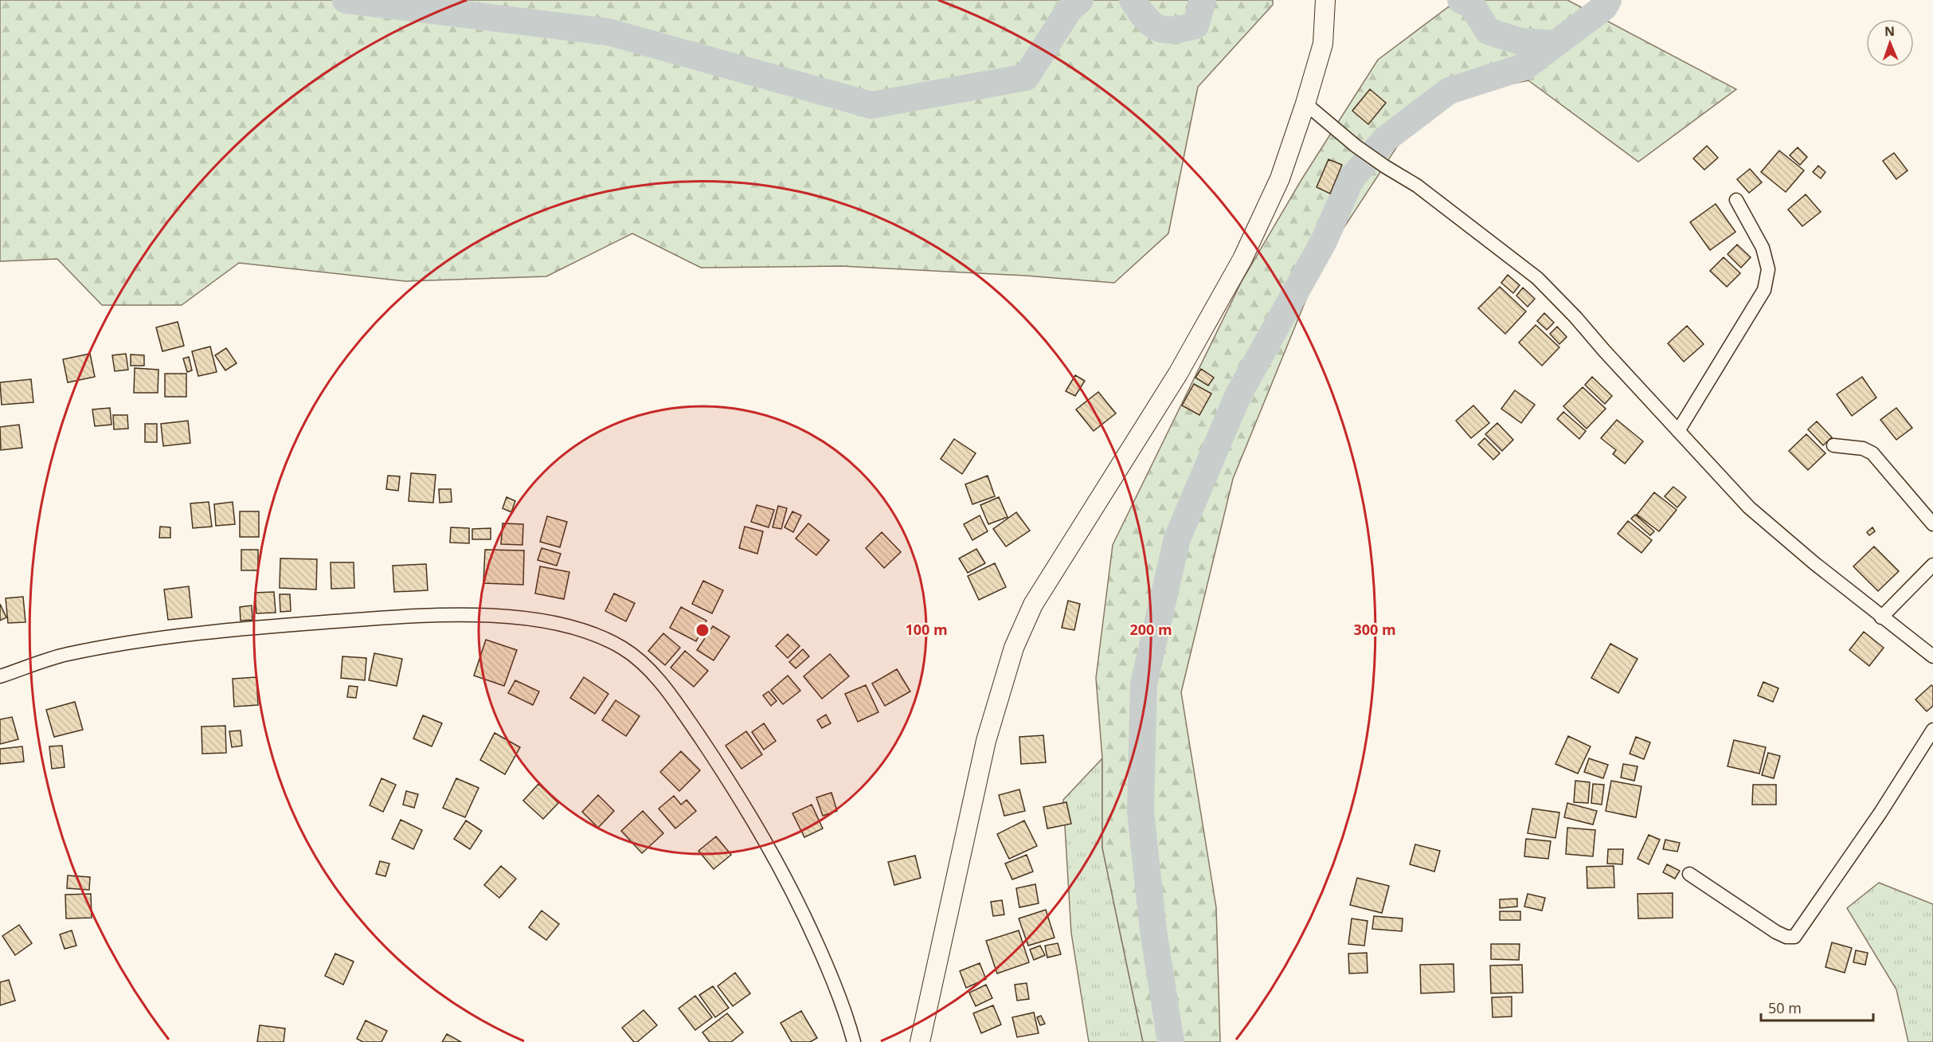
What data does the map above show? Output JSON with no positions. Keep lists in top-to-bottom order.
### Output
{
  "scale_bar": "50 m",
  "north": "top",
  "rings": ["100 m", "200 m", "300 m"]
}
